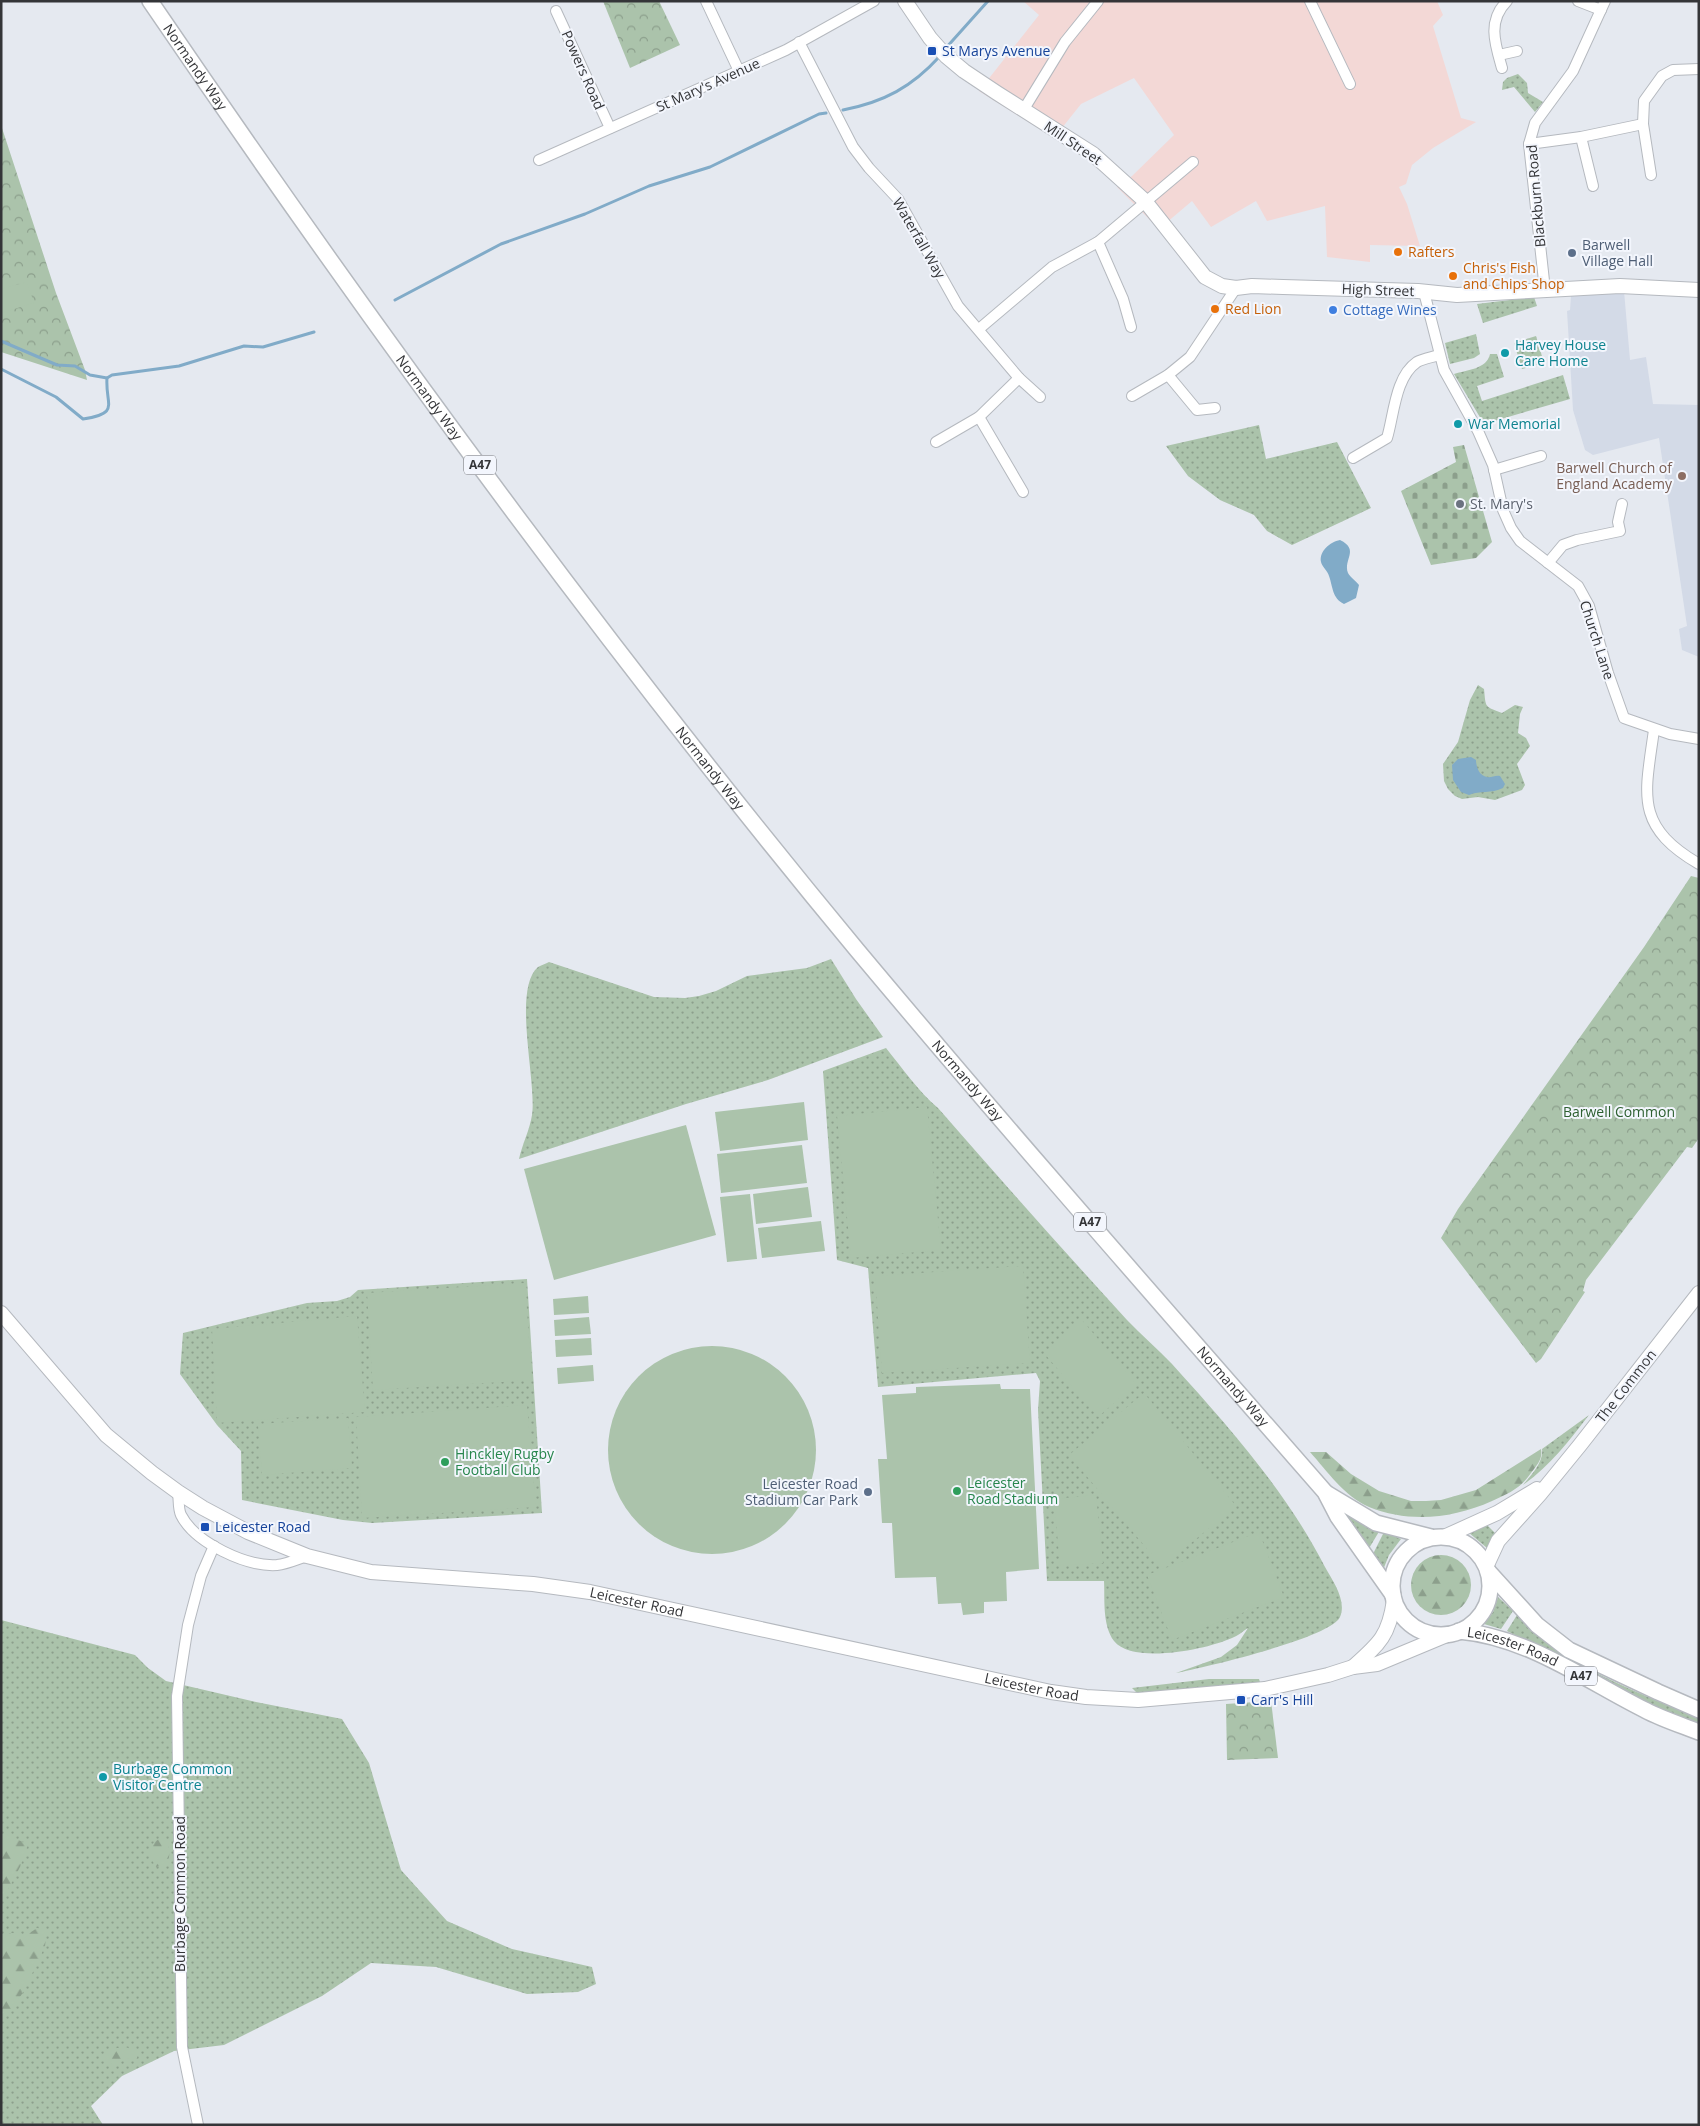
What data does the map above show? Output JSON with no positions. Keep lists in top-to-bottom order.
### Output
{
  "streets": {
    "main road": [
      "Normandy Way",
      "Mill Street",
      "High Street",
      "A47",
      "The Common",
      "Leicester Road"
    ],
    "street": [
      "Powers Road",
      "St Mary's Avenue",
      "Blackburn Road",
      "Waterfall Way",
      "Church Lane",
      "Burbage Common Road"
    ]
  },
  "crossings": [
    ["Normandy Way", "The Common"],
    ["Normandy Way", "Leicester Road"],
    ["Powers Road", "St Mary's Avenue"],
    ["St Mary's Avenue", "Waterfall Way"],
    ["Mill Street", "High Street"],
    ["Blackburn Road", "High Street"],
    ["High Street", "Church Lane"],
    ["The Common", "Leicester Road"]
  ],
  "parks": ["Barwell Common"],
  "places": {
    "transit": ["St Marys Avenue", "Leicester Road", "Carr's Hill"],
    "other": [
      "Rafters",
      "Barwell Village Hall",
      "Chris's Fish and Chips Shop",
      "Red Lion",
      "Cottage Wines",
      "Harvey House Care Home",
      "War Memorial",
      "Barwell Church of England Academy",
      "St. Mary's",
      "Hinckley Rugby Football Club",
      "Leicester Road Stadium",
      "Leicester Road Stadium Car Park",
      "Burbage Common Visitor Centre"
    ]
  }
}
